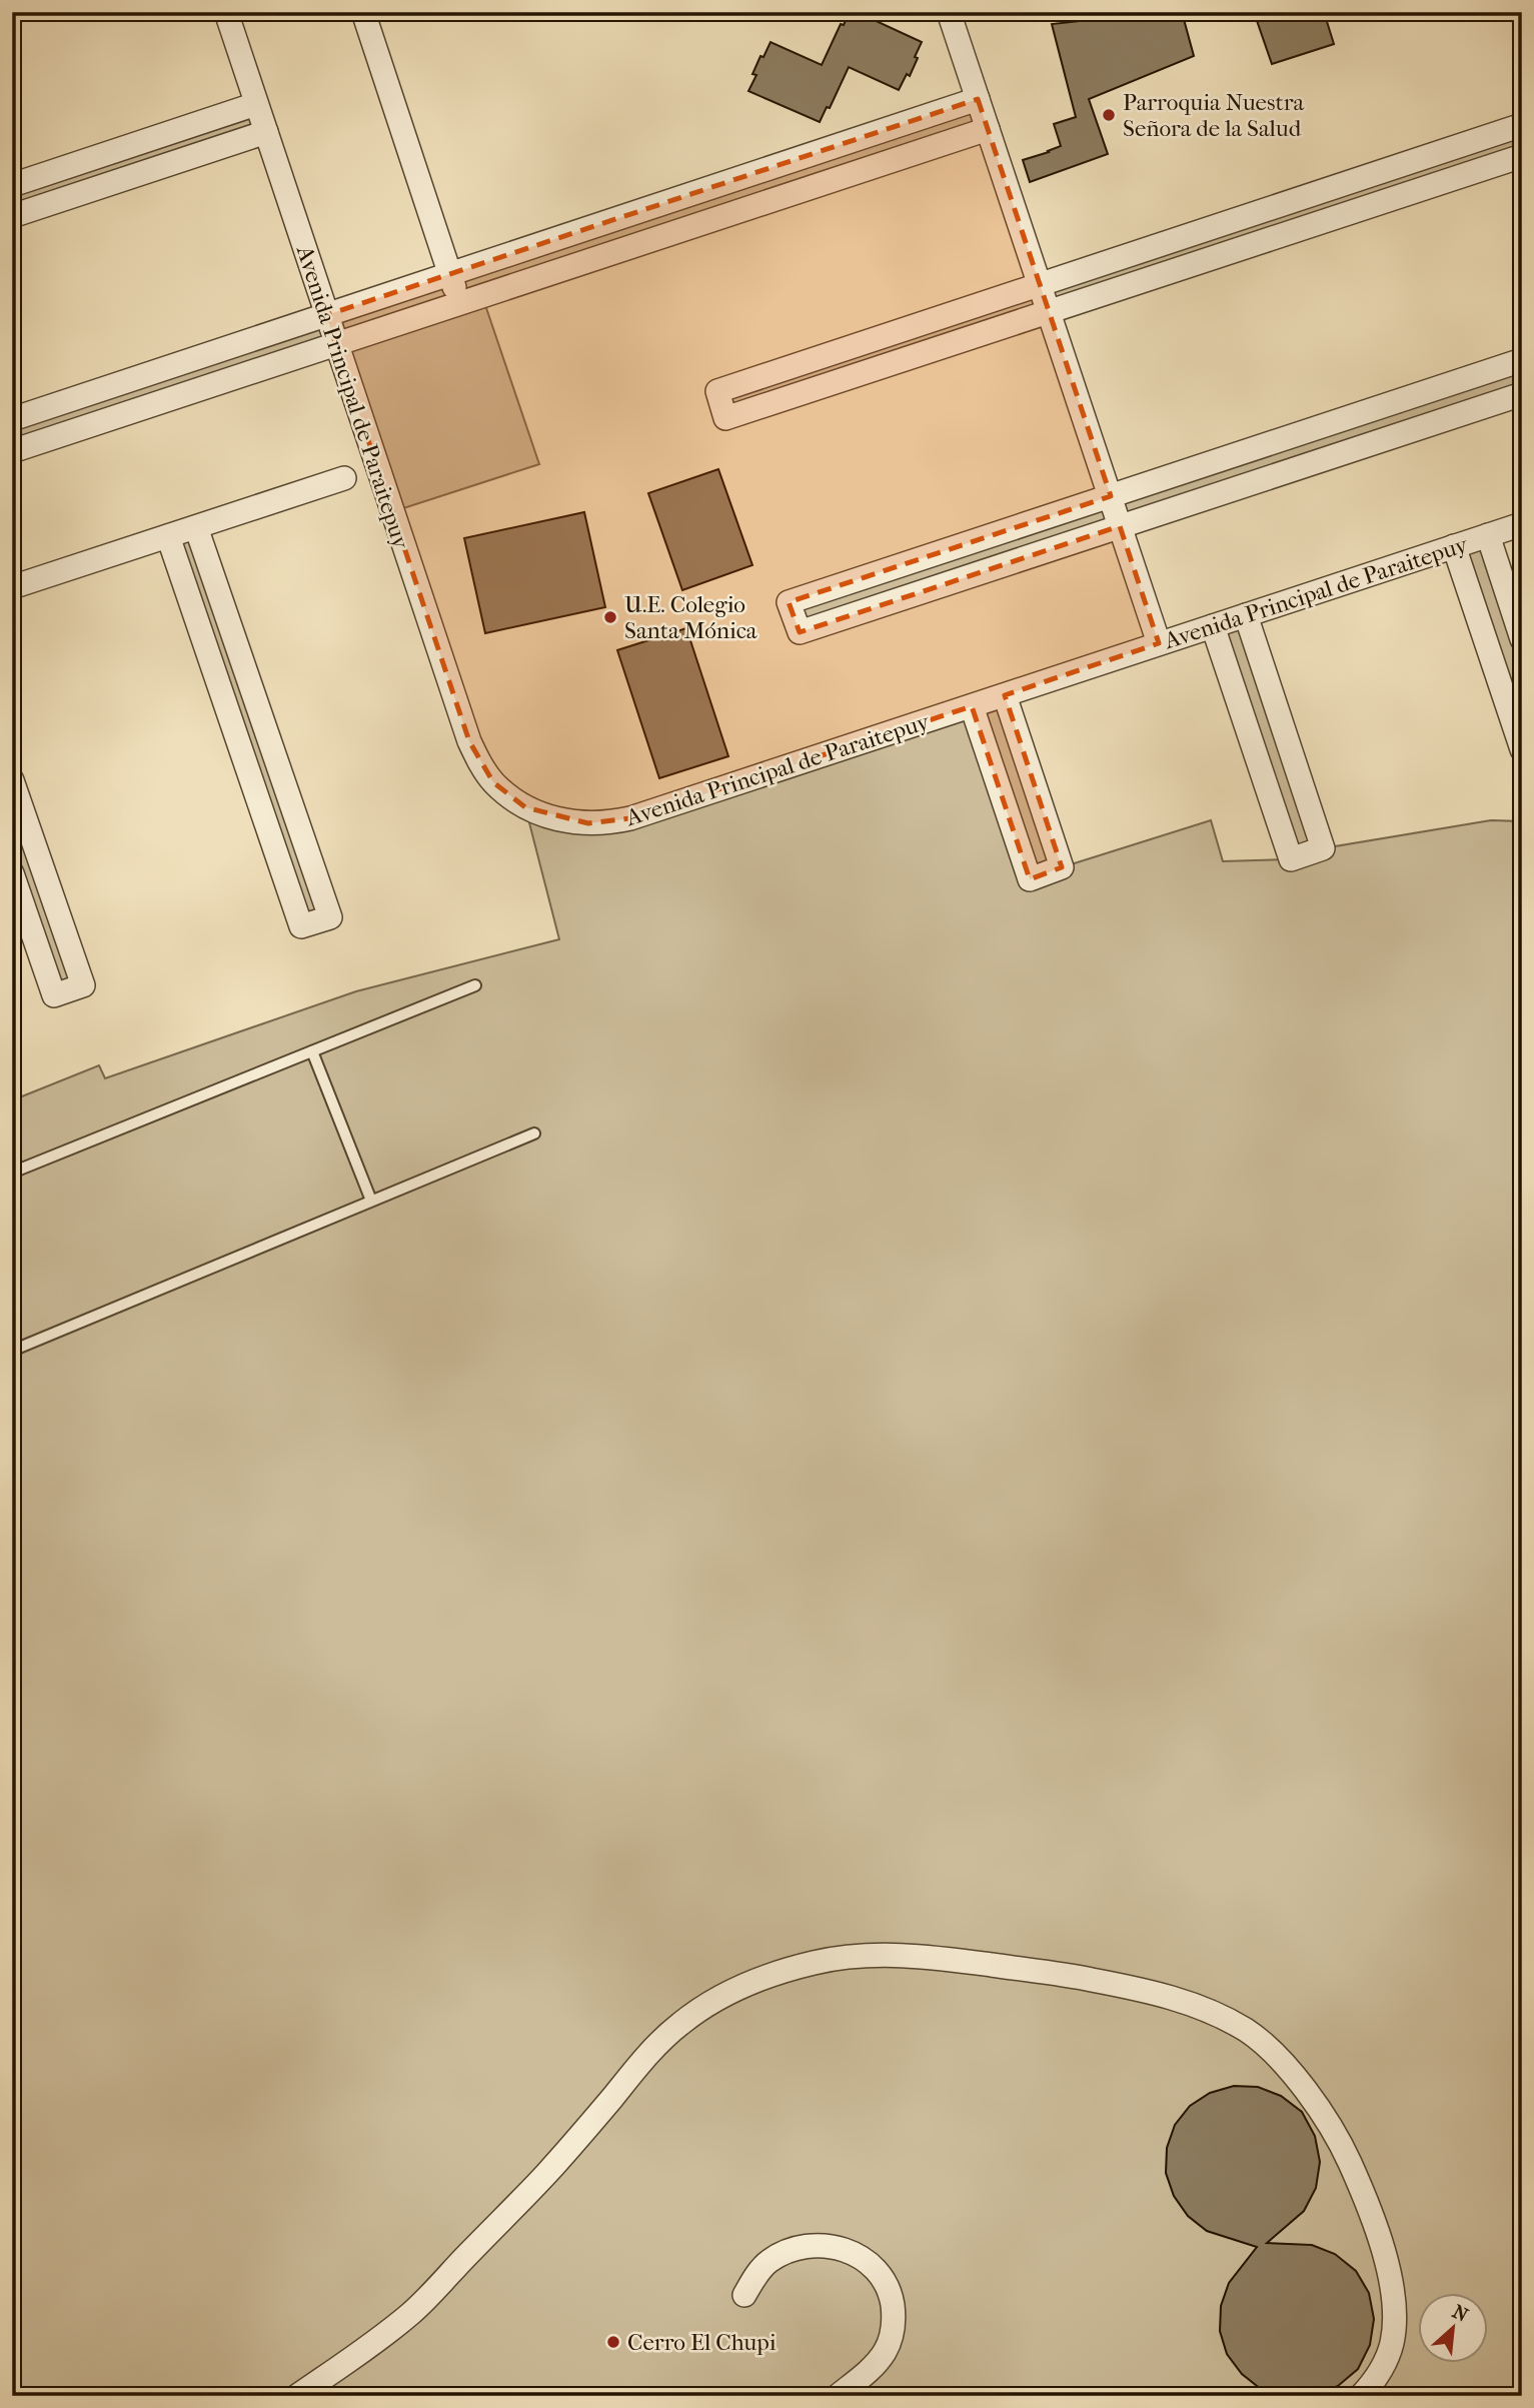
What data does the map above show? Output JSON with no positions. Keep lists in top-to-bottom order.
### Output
{
  "streets": {
    "street": ["Avenida Principal de Paraitepuy"]
  },
  "places": ["Parroquia Nuestra Señora de la Salud", "U.E. Colegio Santa Mónica", "Cerro El Chupi"],
  "north": "top right"
}
